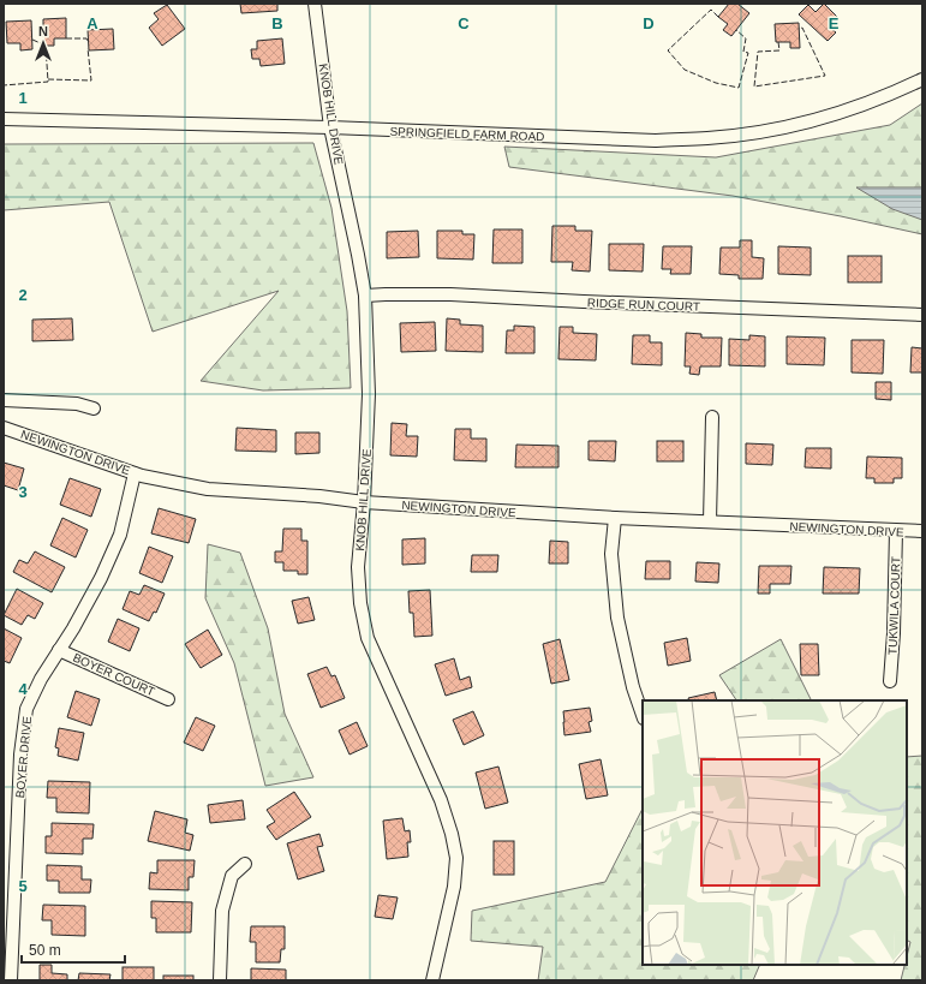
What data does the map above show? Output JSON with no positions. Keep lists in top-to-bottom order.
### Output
{
  "streets": {
    "street": [
      "KNOB HILL DRIVE",
      "SPRINGFIELD FARM ROAD",
      "RIDGE RUN COURT",
      "NEWINGTON DRIVE",
      "TUKWILA COURT",
      "BOYER COURT",
      "BOYER DRIVE"
    ]
  },
  "crossings": [
    ["KNOB HILL DRIVE", "SPRINGFIELD FARM ROAD"],
    ["KNOB HILL DRIVE", "RIDGE RUN COURT"],
    ["KNOB HILL DRIVE", "NEWINGTON DRIVE"],
    ["NEWINGTON DRIVE", "TUKWILA COURT"],
    ["NEWINGTON DRIVE", "BOYER DRIVE"],
    ["BOYER COURT", "BOYER DRIVE"]
  ],
  "scale_bar": "50 m",
  "north": "top",
  "grid": {
    "columns": [
      "A",
      "B",
      "C",
      "D",
      "E"
    ],
    "rows": [
      "1",
      "2",
      "3",
      "4",
      "5"
    ]
  }
}
